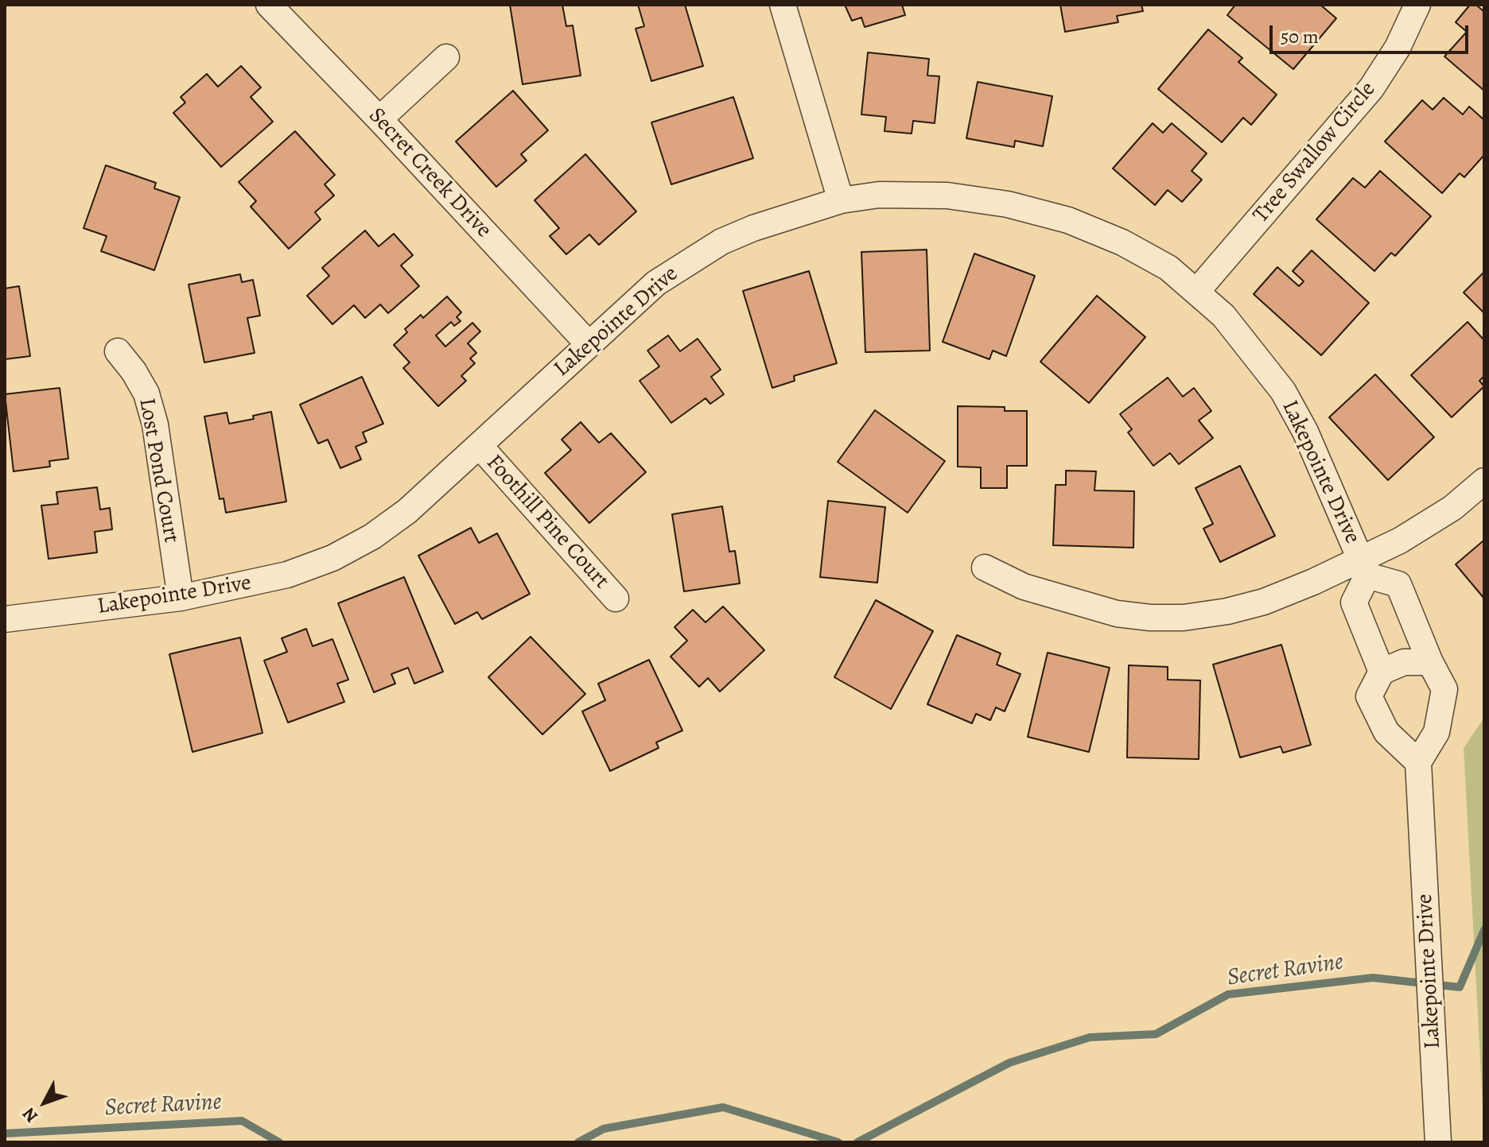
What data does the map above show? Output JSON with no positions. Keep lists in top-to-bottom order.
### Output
{
  "streets": {
    "street": [
      "Tree Swallow Circle",
      "Secret Creek Drive",
      "Lakepointe Drive",
      "Lost Pond Court",
      "Foothill Pine Court"
    ]
  },
  "crossings": [
    ["Tree Swallow Circle", "Lakepointe Drive"],
    ["Secret Creek Drive", "Lakepointe Drive"],
    ["Lakepointe Drive", "Lost Pond Court"],
    ["Lakepointe Drive", "Foothill Pine Court"]
  ],
  "water": ["Secret Ravine"],
  "scale_bar": "50 m",
  "north": "bottom left"
}
